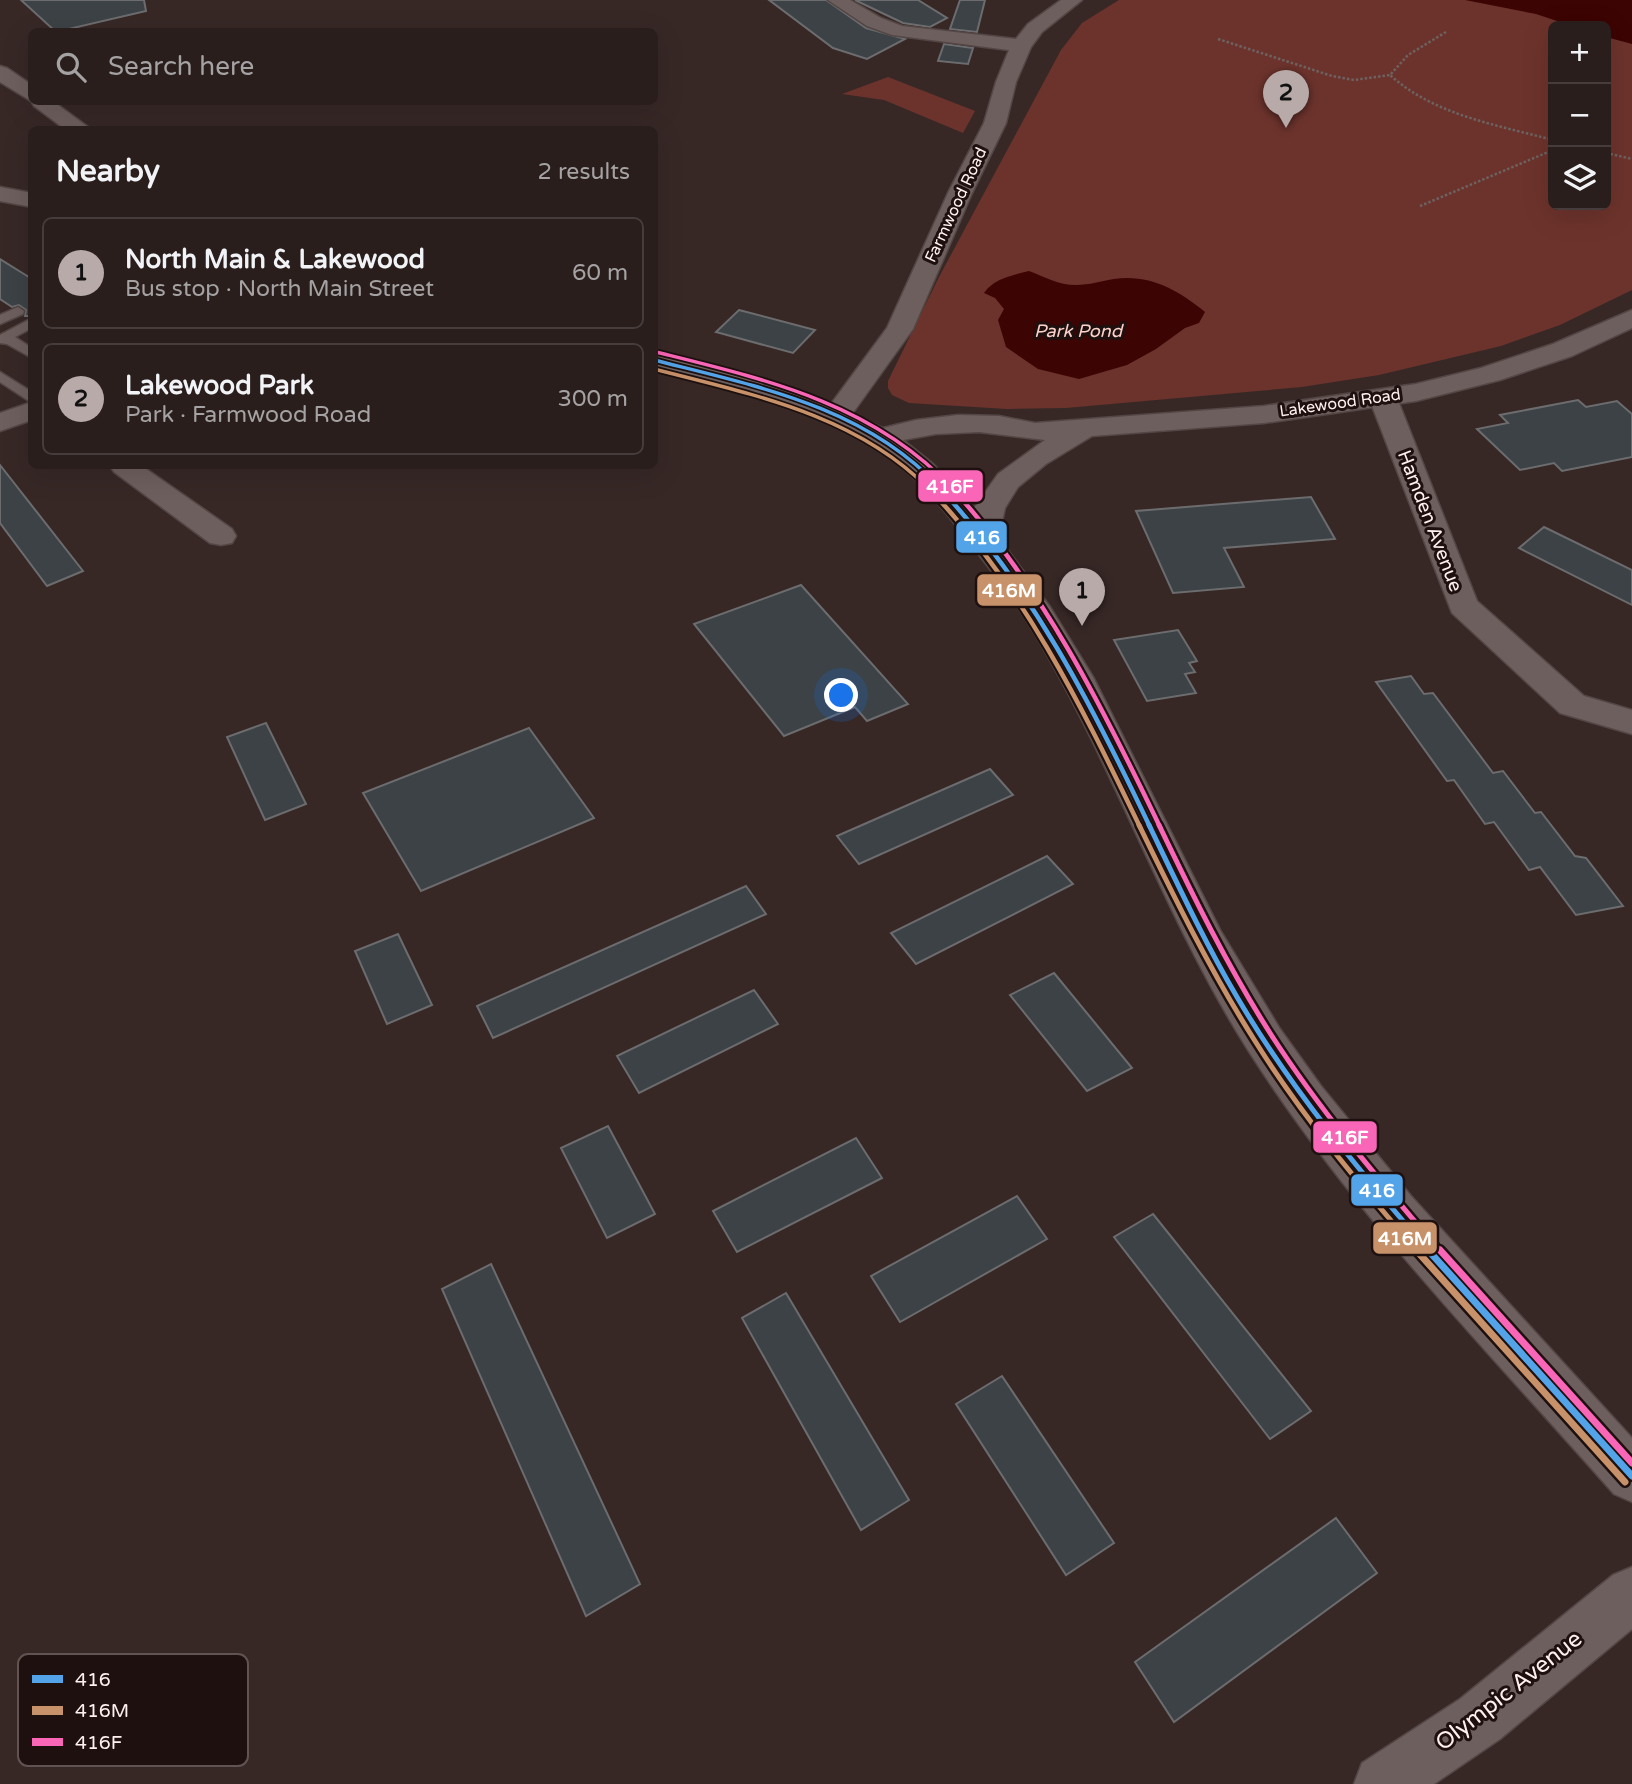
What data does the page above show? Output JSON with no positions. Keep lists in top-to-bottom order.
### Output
{
  "streets": {
    "main road": [
      "Farmwood Road",
      "Lakewood Road",
      "Hamden Avenue",
      "Olympic Avenue"
    ]
  },
  "crossings": [
    ["Lakewood Road", "Hamden Avenue"]
  ],
  "water": ["Park Pond"],
  "lines": ["transit line 416F", "transit line 416", "transit line 416M"],
  "legend": ["416", "416M", "416F"],
  "page": {
    "map_buttons": ["+", "−"],
    "search": "Search here",
    "pins": ["2", "1"],
    "heading": ["Nearby", "2 results"],
    "list": [
      {
        "mark": "1",
        "name": "North Main & Lakewood",
        "note": "Bus stop · North Main Street",
        "value": "60 m"
      },
      {
        "mark": "2",
        "name": "Lakewood Park",
        "note": "Park · Farmwood Road",
        "value": "300 m"
      }
    ]
  }
}
